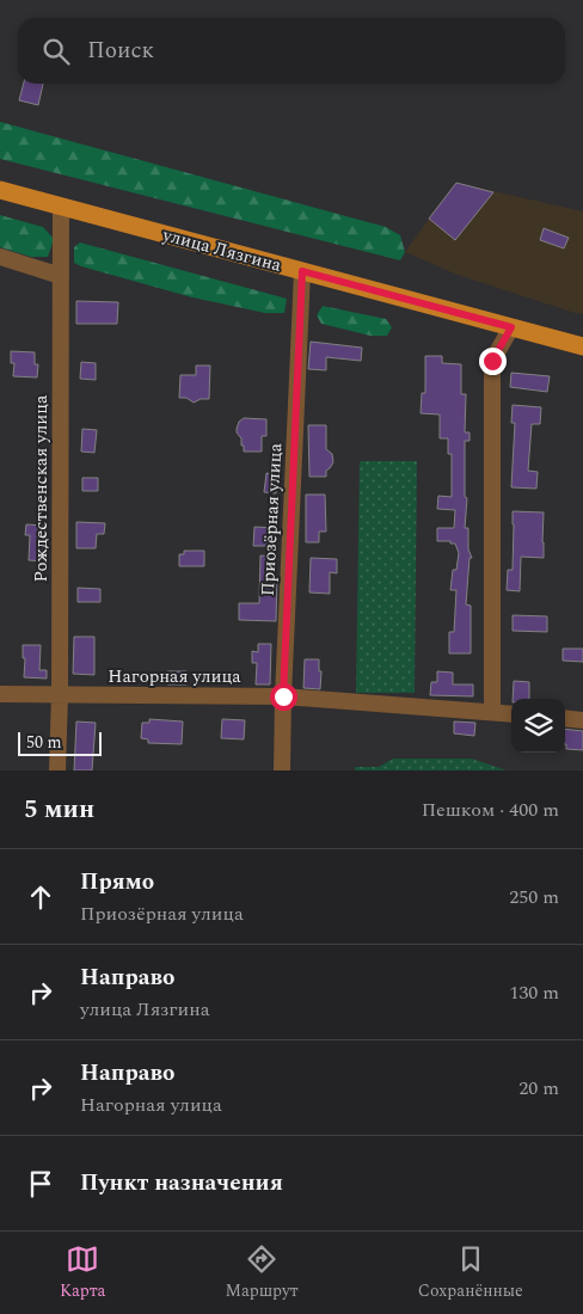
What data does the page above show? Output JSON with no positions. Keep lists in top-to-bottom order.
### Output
{
  "streets": {
    "main road": ["улица Лязгина"],
    "street": ["Рождественская улица", "Приозёрная улица", "Нагорная улица"]
  },
  "crossings": [
    ["улица Лязгина", "Рождественская улица"],
    ["улица Лязгина", "Приозёрная улица"],
    ["Рождественская улица", "Нагорная улица"],
    ["Приозёрная улица", "Нагорная улица"]
  ],
  "scale_bar": "50 m",
  "page": {
    "search": "Поиск",
    "scale": "50 m",
    "heading": ["5 мин", "Пешком · 400 m"],
    "list": [
      ["Прямо", "Приозёрная улица", "250 m"],
      ["Направо", "улица Лязгина", "130 m"],
      ["Направо", "Нагорная улица", "20 m"],
      "Пункт назначения"
    ],
    "nav": ["Карта", "Маршрут", "Сохранённые"]
  }
}
